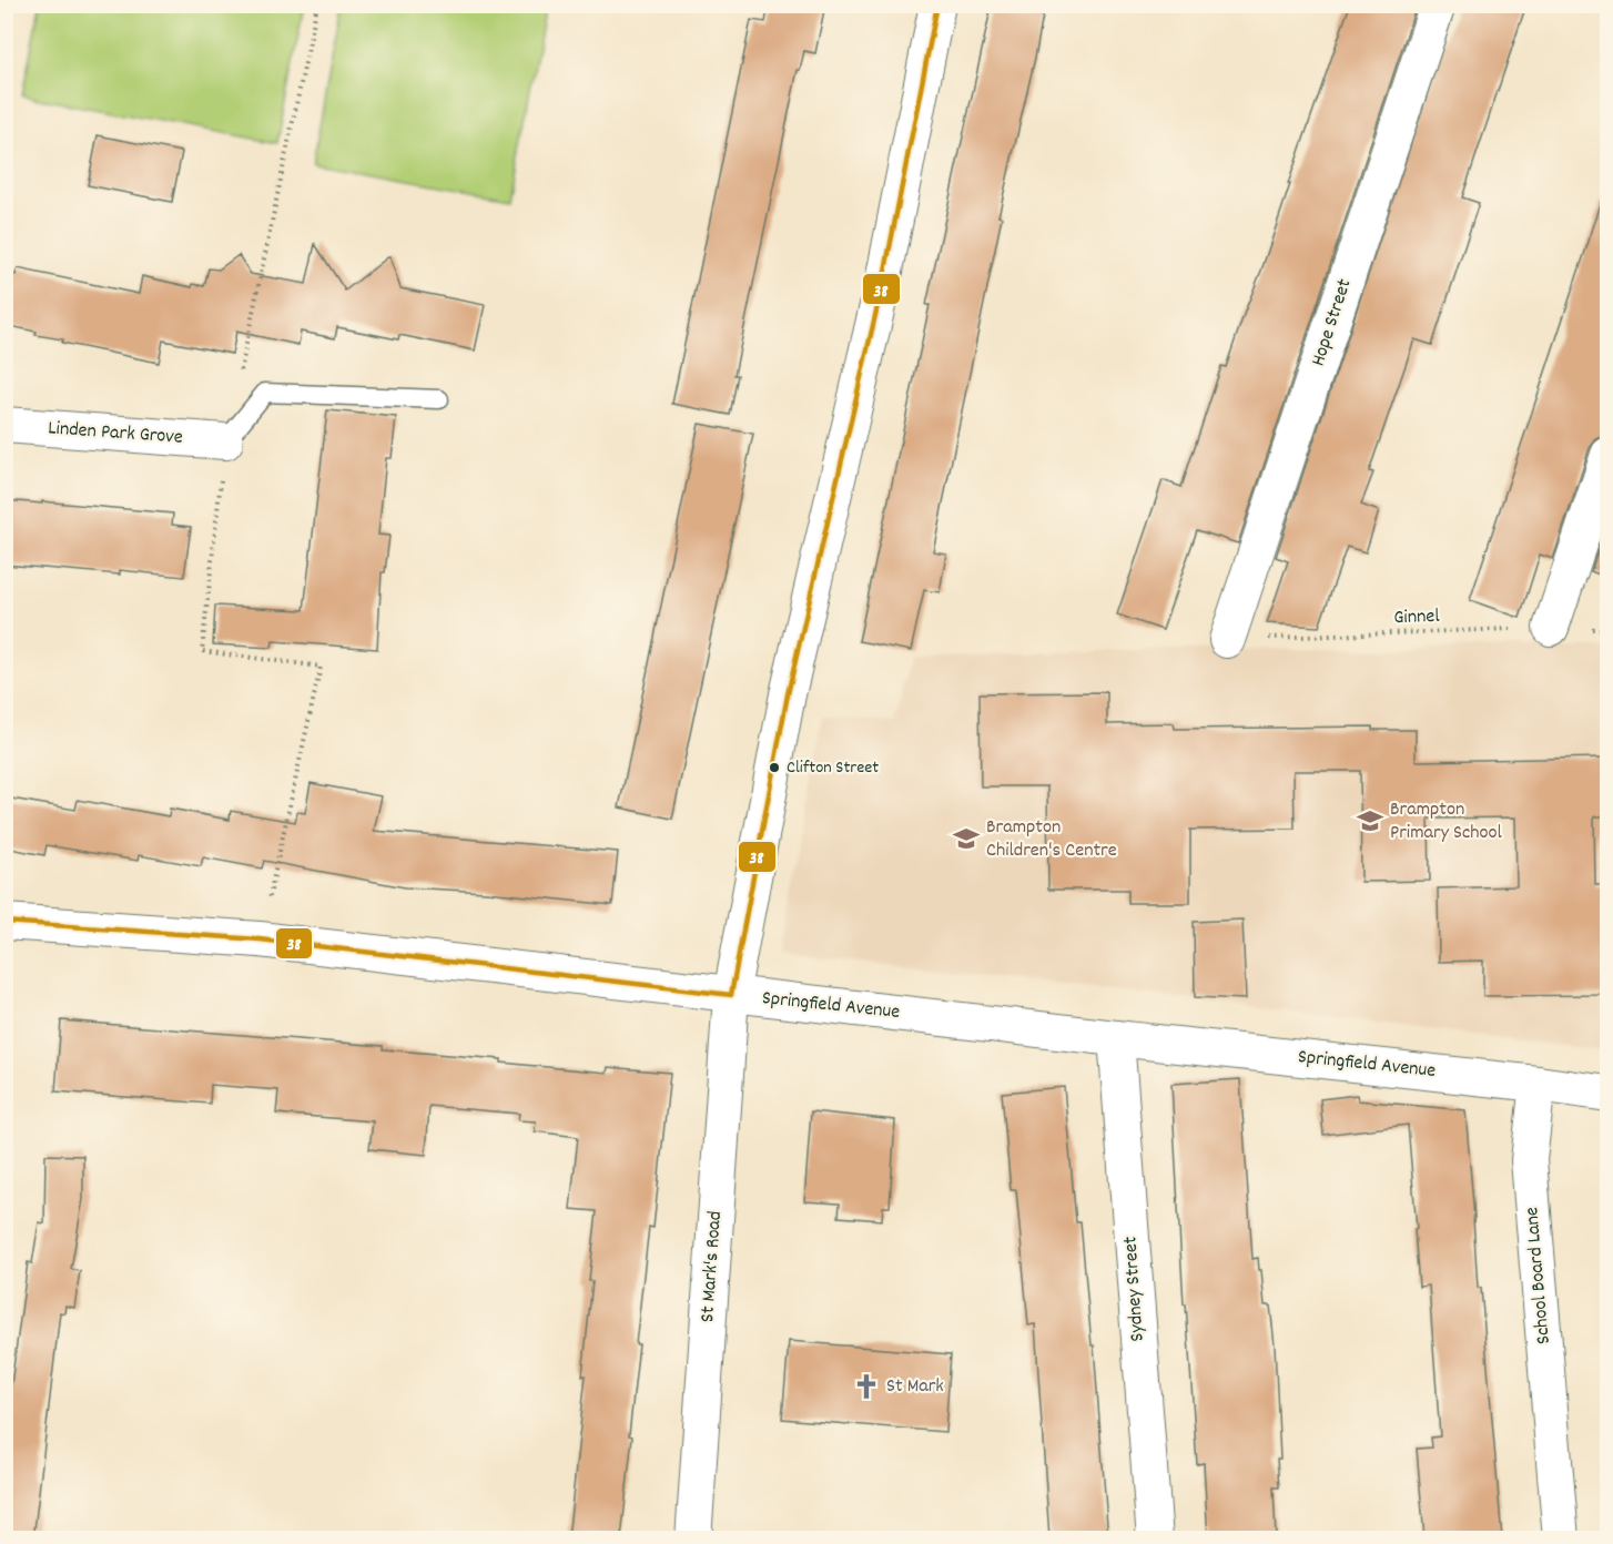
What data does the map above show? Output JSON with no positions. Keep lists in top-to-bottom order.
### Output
{
  "streets": {
    "street": [
      "Hope Street",
      "Linden Park Grove",
      "Springfield Avenue",
      "St Mark's Road",
      "School Board Lane",
      "Sydney Street"
    ],
    "path": ["Ginnel"]
  },
  "crossings": [
    ["Hope Street", "Ginnel"],
    ["Springfield Avenue", "St Mark's Road"],
    ["Springfield Avenue", "School Board Lane"],
    ["Springfield Avenue", "Sydney Street"]
  ],
  "places": {
    "other": ["Clifton Street"],
    "school or university": ["Brampton Primary School", "Brampton Children's Centre"],
    "church": ["St Mark"]
  },
  "lines": ["transit line 38"]
}
